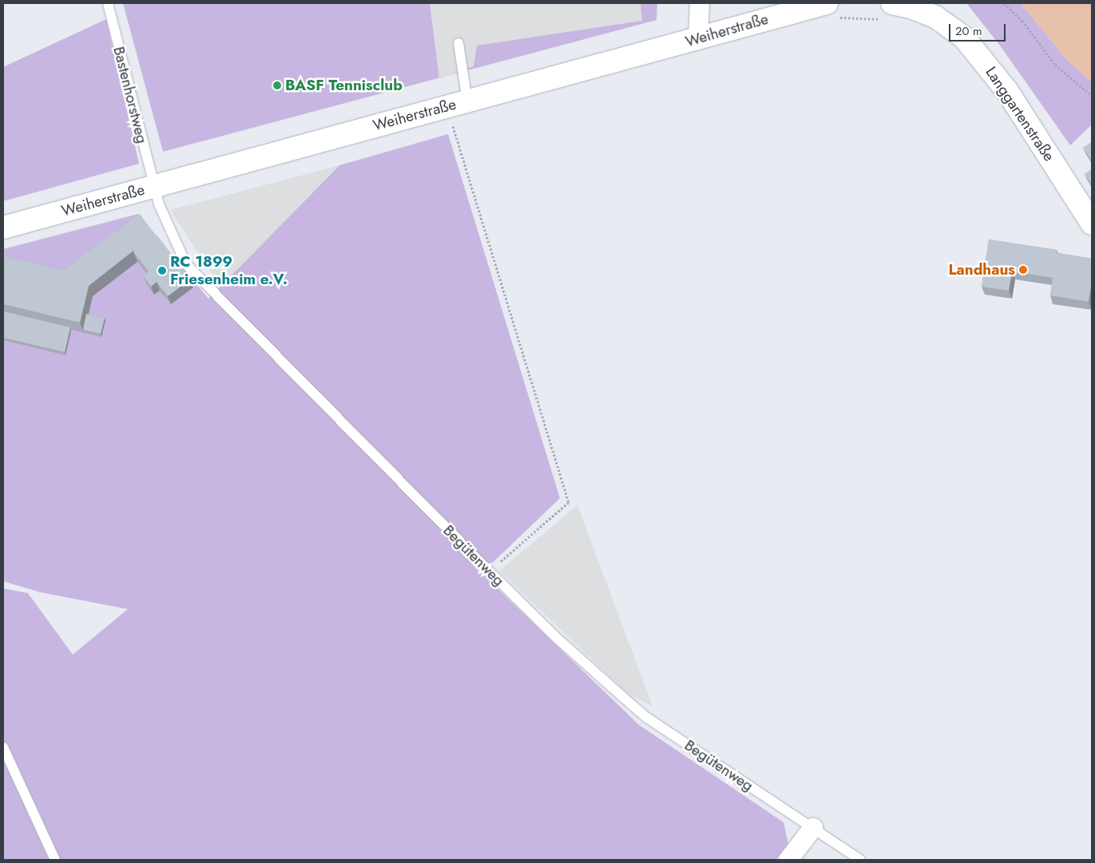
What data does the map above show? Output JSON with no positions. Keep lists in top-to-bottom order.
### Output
{
  "streets": {
    "street": ["Weiherstraße", "Langgartenstraße"],
    "lane": ["Bastenhorstweg", "Begütenweg"]
  },
  "crossings": [
    ["Weiherstraße", "Bastenhorstweg"],
    ["Weiherstraße", "Begütenweg"],
    ["Bastenhorstweg", "Begütenweg"]
  ],
  "places": ["BASF Tennisclub", "Landhaus", "RC 1899 Friesenheim e.V."],
  "scale_bar": "20 m"
}
